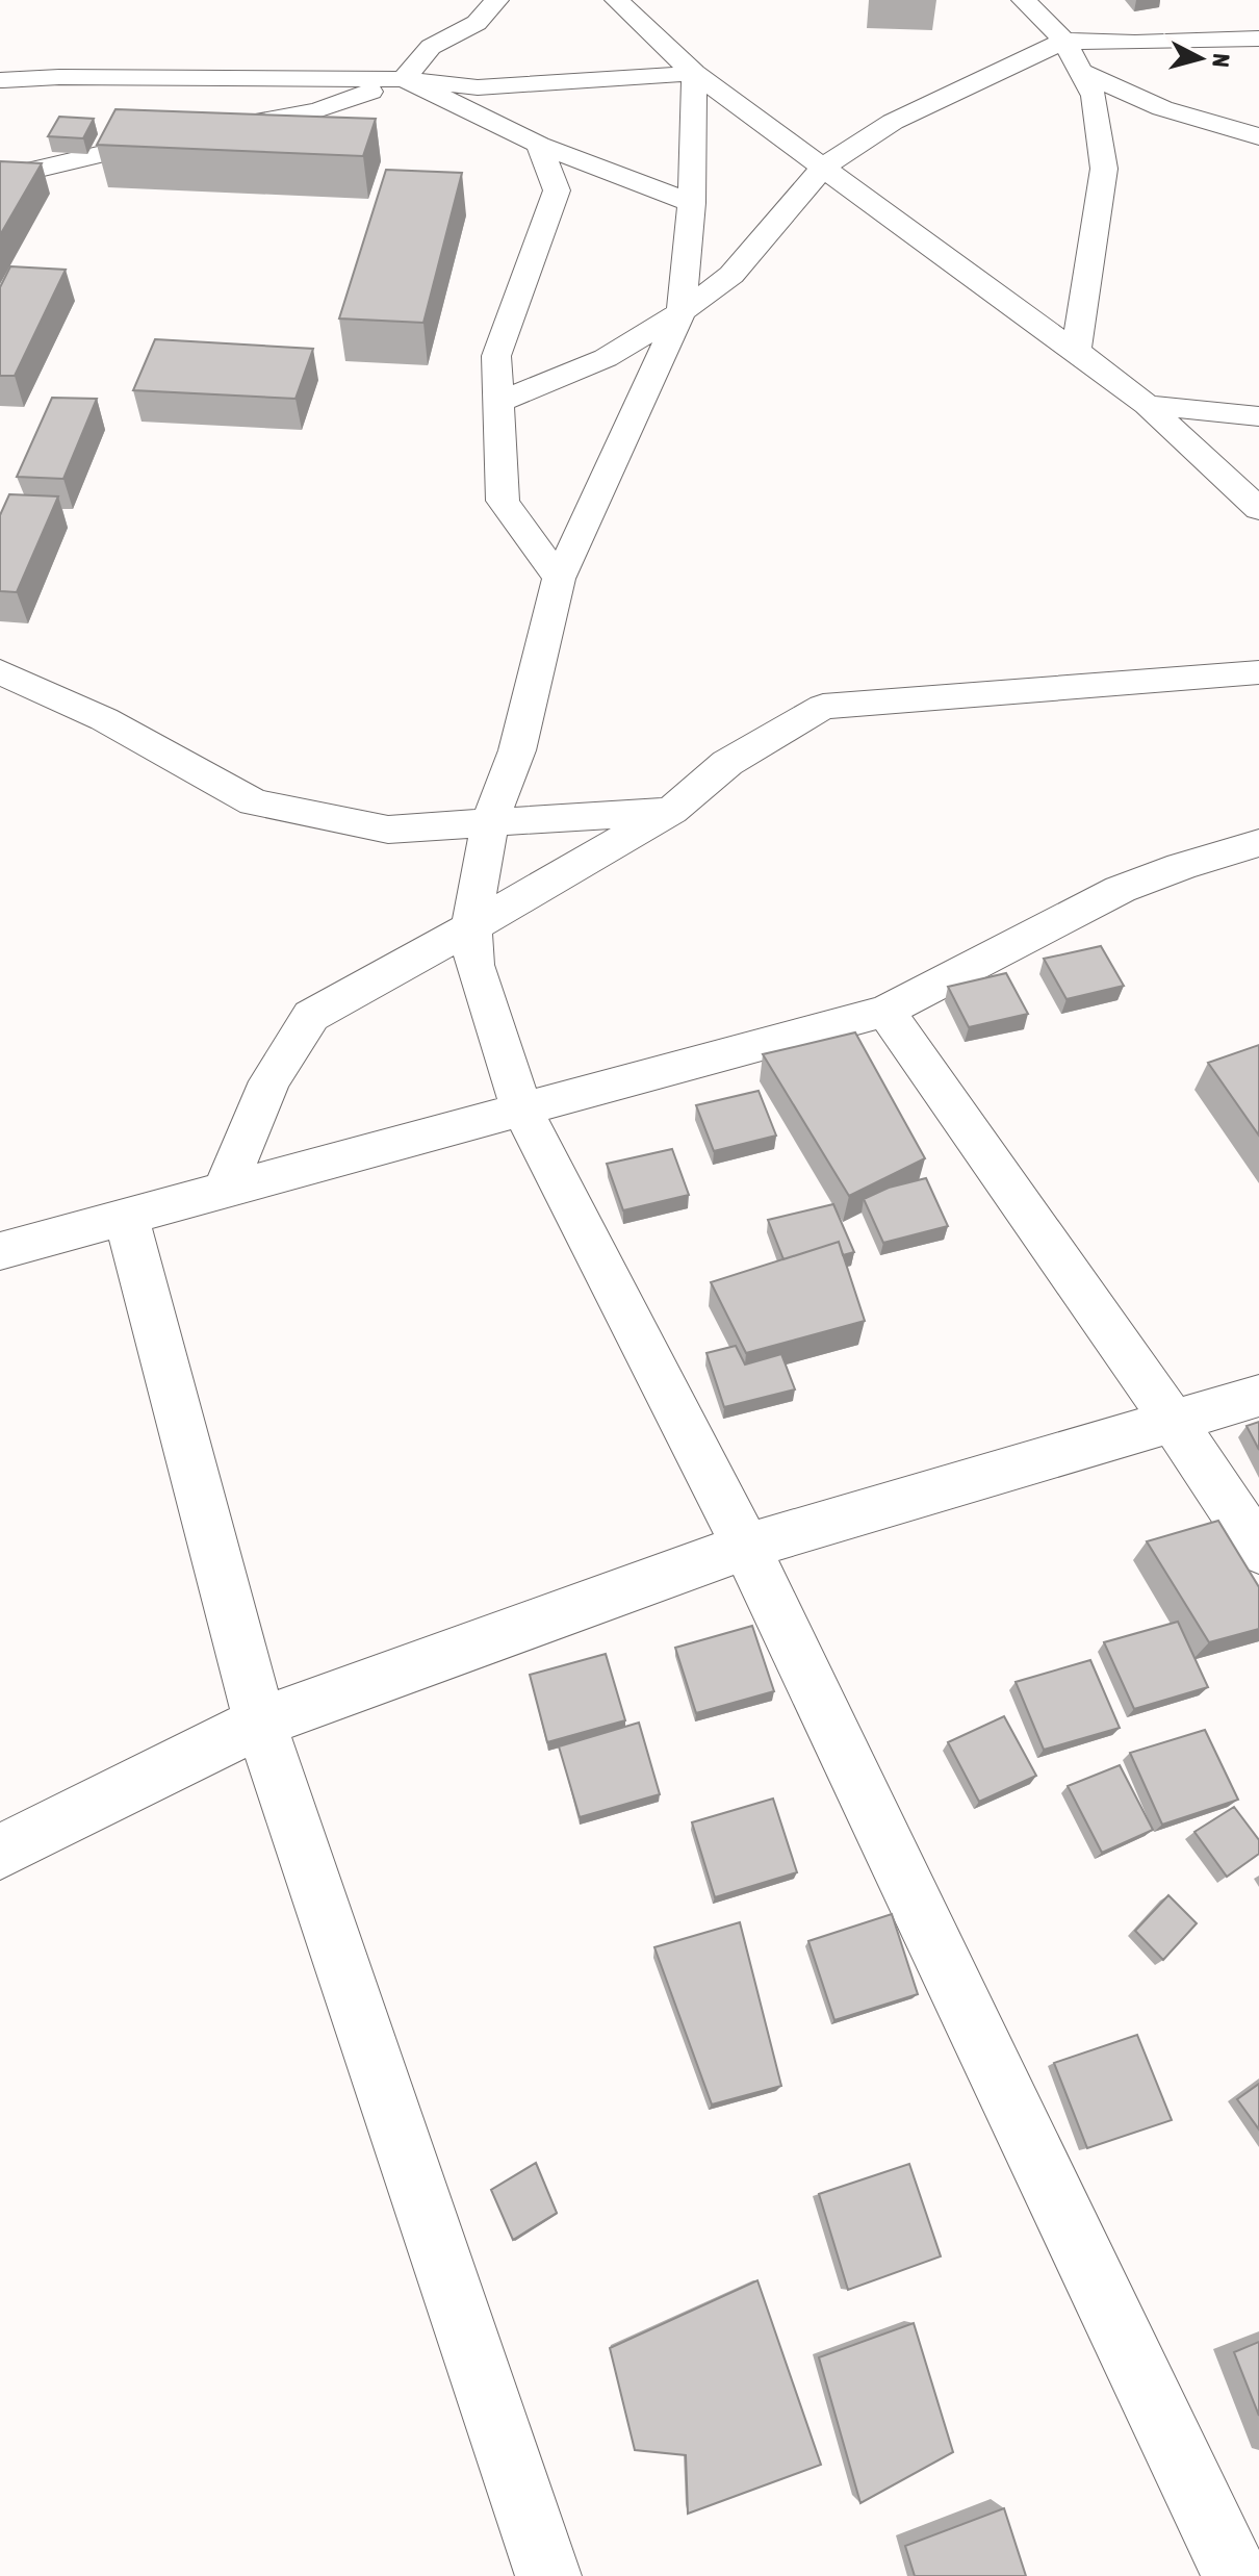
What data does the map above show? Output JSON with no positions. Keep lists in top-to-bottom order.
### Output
{
  "north": "right"
}
